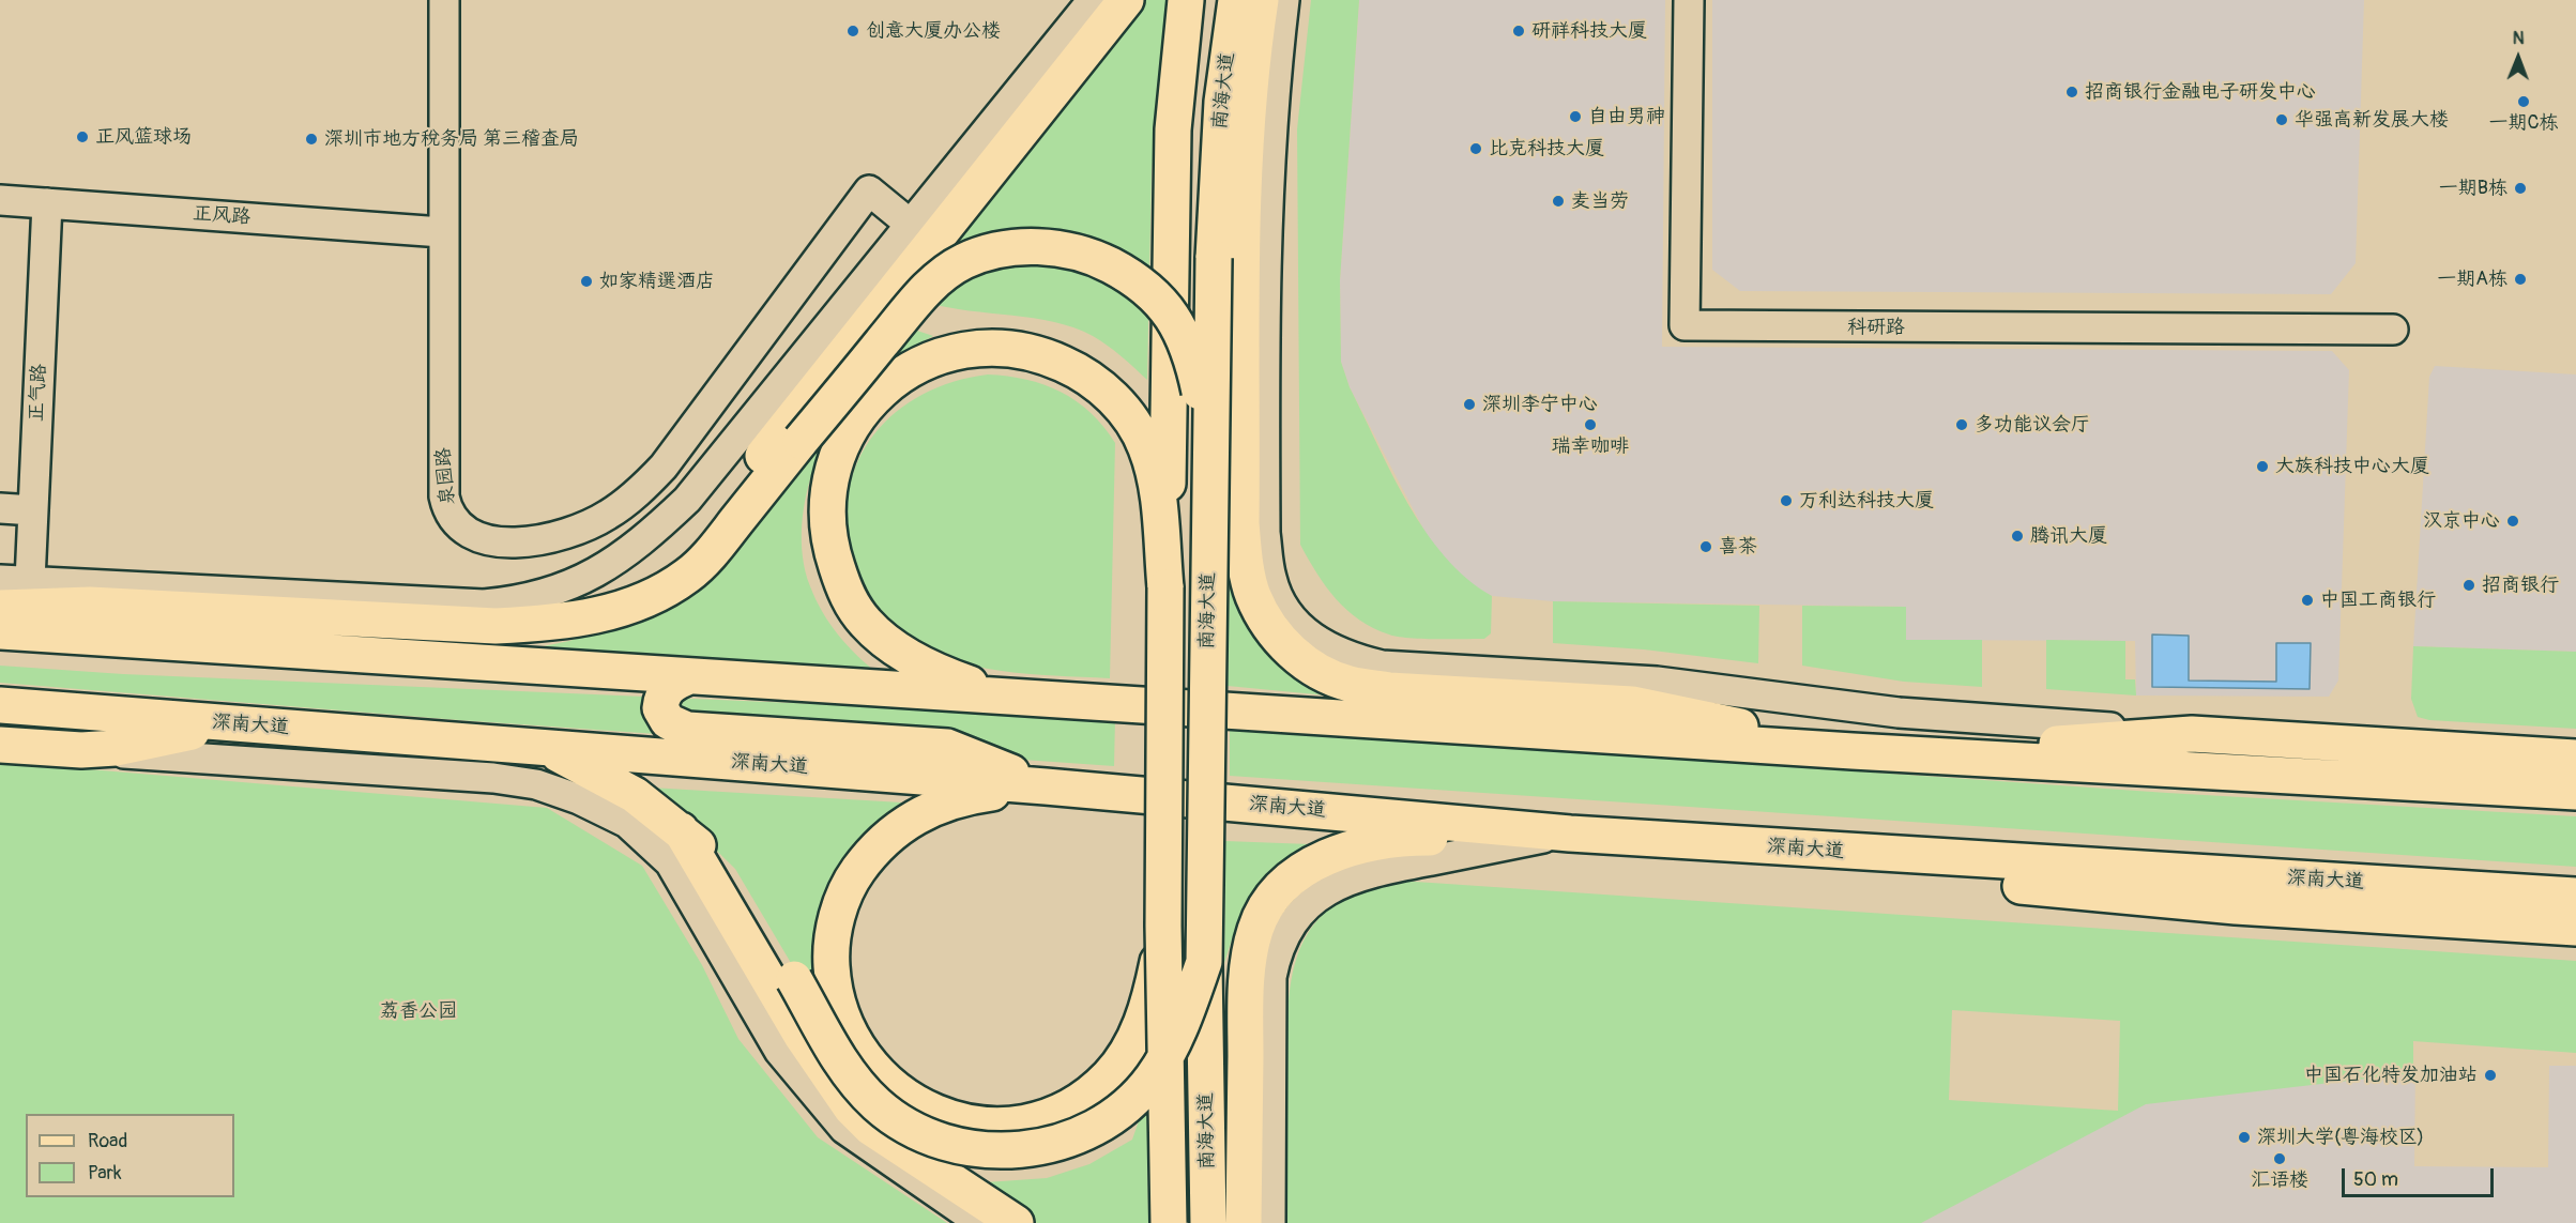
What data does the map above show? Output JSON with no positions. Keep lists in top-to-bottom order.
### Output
{
  "streets": {
    "main road": ["南海大道", "深南大道"],
    "street": [
      "正风路",
      "科研路",
      "正气路",
      "泉园路"
    ]
  },
  "crossings": [
    ["正风路", "正气路"],
    ["正风路", "泉园路"]
  ],
  "parks": ["荔香公园"],
  "places": [
    "创意大厦办公楼",
    "研祥科技大厦",
    "招商银行金融电子研发中心",
    "一期C栋",
    "自由男神",
    "华强高新发展大楼",
    "正风篮球场",
    "深圳市地方税务局 第三稽查局",
    "比克科技大厦",
    "一期B栋",
    "麦当劳",
    "一期A栋",
    "如家精選酒店",
    "深圳李宁中心",
    "瑞幸咖啡",
    "多功能议会厅",
    "大族科技中心大厦",
    "万利达科技大厦",
    "汉京中心",
    "腾讯大厦",
    "喜茶",
    "招商银行",
    "中国工商银行",
    "中国石化特发加油站",
    "深圳大学(粤海校区)",
    "汇语楼"
  ],
  "legend": ["Road", "Park"],
  "scale_bar": "50 m",
  "north": "top"
}
